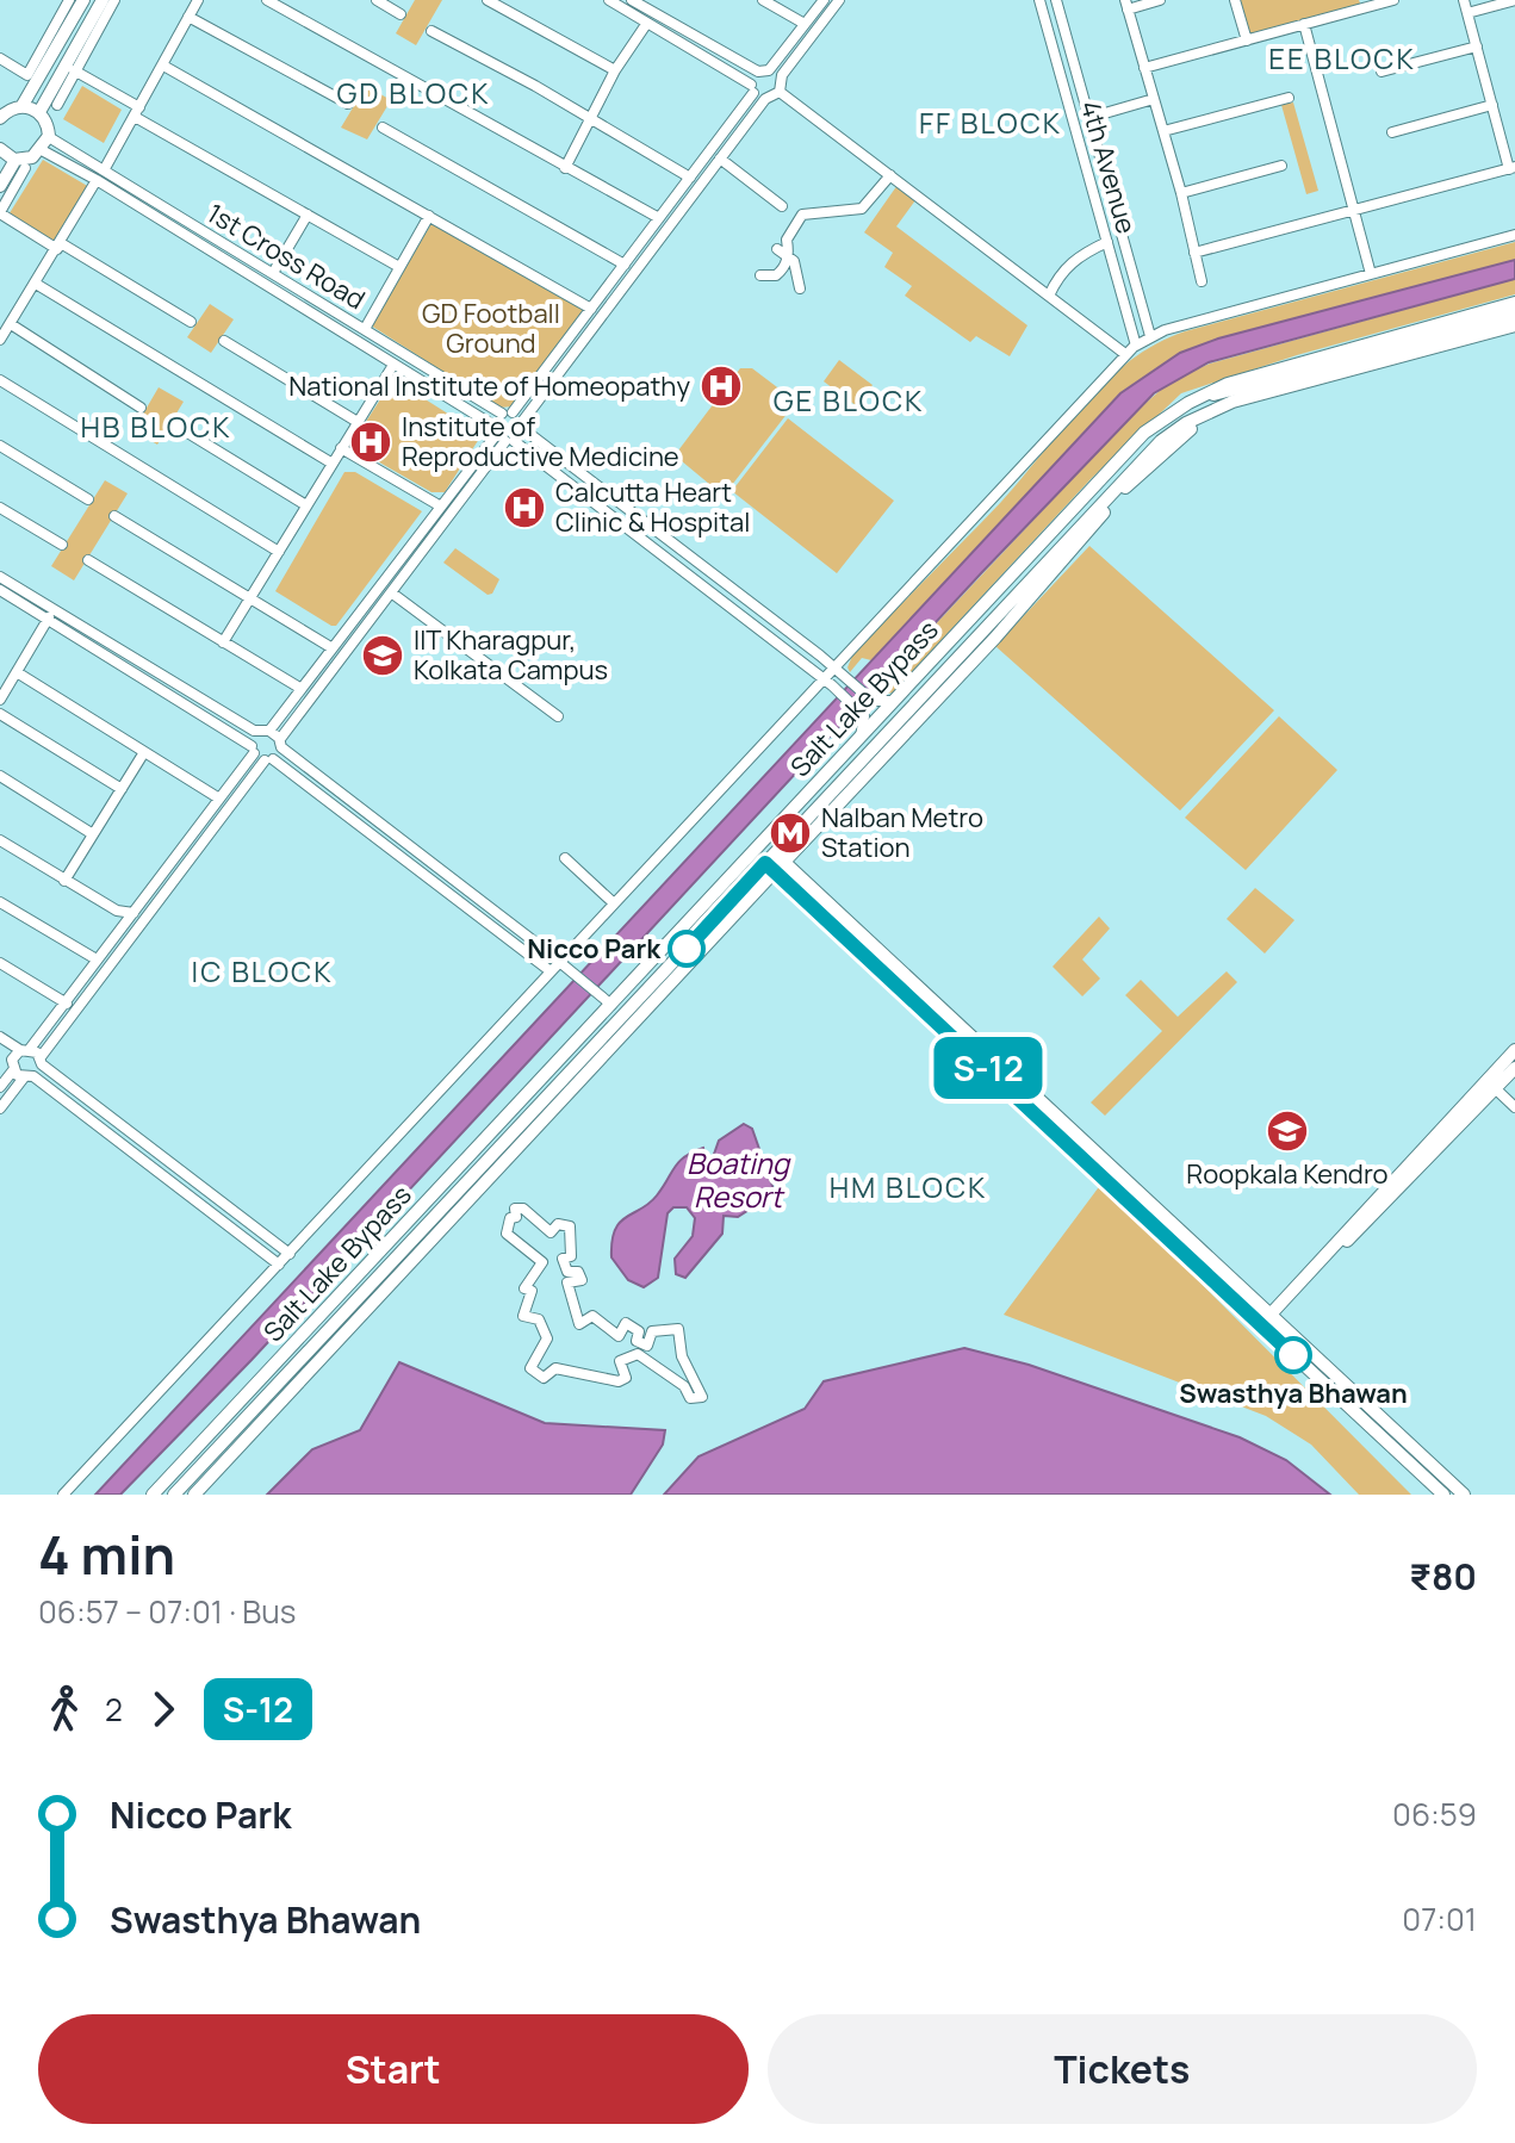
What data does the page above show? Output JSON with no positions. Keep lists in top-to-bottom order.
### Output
{
  "streets": {
    "main road": ["Salt Lake Bypass"],
    "street": ["4th Avenue", "1st Cross Road"]
  },
  "districts": [
    "EE BLOCK",
    "GD BLOCK",
    "FF BLOCK",
    "GE BLOCK",
    "HB BLOCK",
    "IC BLOCK",
    "HM BLOCK"
  ],
  "water": ["Boating Resort"],
  "parks": ["GD Football Ground"],
  "places": {
    "hospital": ["National Institute of Homeopathy", "Institute of Reproductive Medicine", "Calcutta Heart Clinic & Hospital"],
    "school or university": ["IIT Kharagpur, Kolkata Campus", "Roopkala Kendro"],
    "metro station": ["Nalban Metro Station"],
    "other": ["Nicco Park", "Swasthya Bhawan"]
  },
  "lines": ["bus line S-12"],
  "page": {
    "on_map": "S-12",
    "heading": ["4 min", "06:57 – 07:01 · Bus", "₹80"],
    "legs": ["2", "S-12"],
    "list": [
      {
        "name": "Nicco Park",
        "value": "06:59"
      },
      {
        "name": "Swasthya Bhawan",
        "value": "07:01"
      }
    ],
    "buttons": ["Start", "Tickets"]
  }
}
